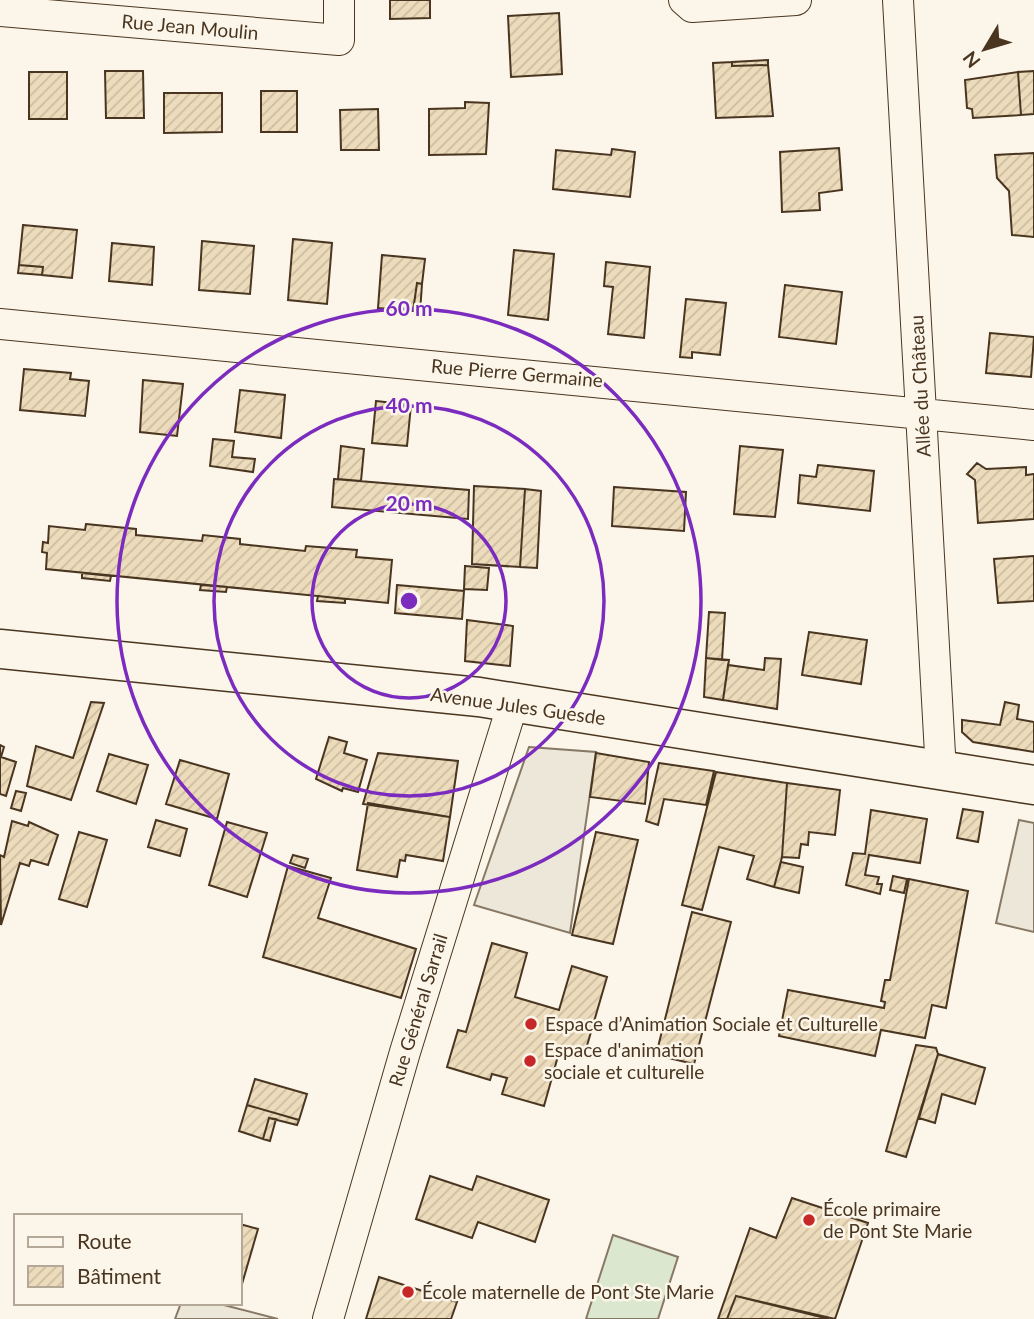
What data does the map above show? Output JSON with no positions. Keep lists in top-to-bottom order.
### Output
{
  "streets": {
    "main road": ["Avenue Jules Guesde"],
    "street": [
      "Rue Jean Moulin",
      "Rue Pierre Germaine",
      "Allée du Château",
      "Rue Général Sarrail"
    ]
  },
  "crossings": [
    ["Rue Pierre Germaine", "Allée du Château"],
    ["Allée du Château", "Avenue Jules Guesde"],
    ["Avenue Jules Guesde", "Rue Général Sarrail"]
  ],
  "places": [
    "Espace d’Animation Sociale et Culturelle",
    "Espace d'animation sociale et culturelle",
    "École primaire de Pont Ste Marie",
    "École maternelle de Pont Ste Marie"
  ],
  "legend": ["Route", "Bâtiment"],
  "north": "bottom left",
  "rings": ["60 m", "40 m", "20 m"]
}
